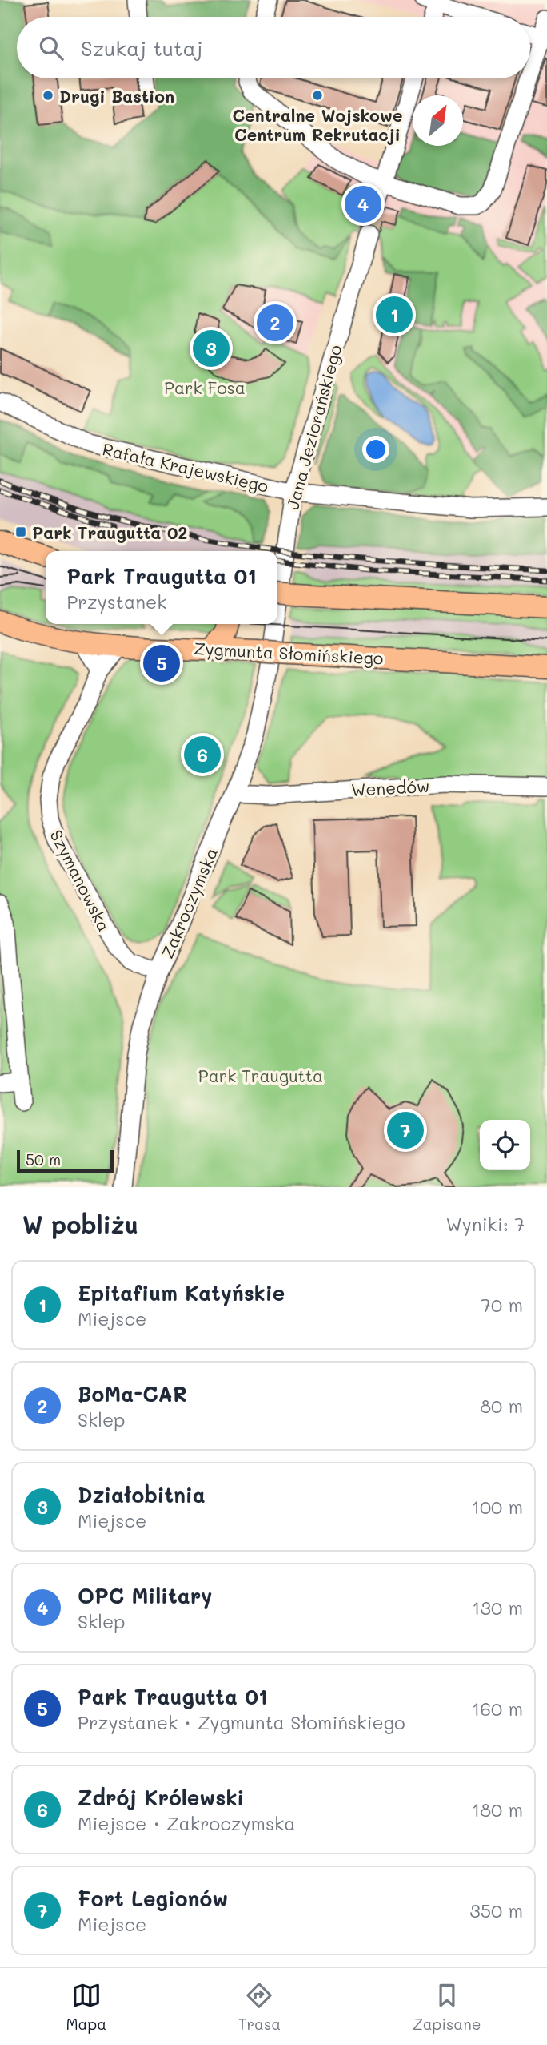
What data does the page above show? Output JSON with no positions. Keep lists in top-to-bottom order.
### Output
{
  "streets": {
    "main road": ["Zygmunta Słomińskiego"],
    "street": [
      "Jana Jeziorańskiego",
      "Rafała Krajewskiego",
      "Wenedów",
      "Szymanowska",
      "Zakroczymska"
    ]
  },
  "crossings": [
    ["Jana Jeziorańskiego", "Rafała Krajewskiego"],
    ["Zygmunta Słomińskiego", "Szymanowska"],
    ["Wenedów", "Zakroczymska"],
    ["Szymanowska", "Zakroczymska"]
  ],
  "parks": ["Park Fosa", "Park Traugutta"],
  "places": {
    "other": ["Drugi Bastion", "Centralne Wojskowe Centrum Rekrutacji"],
    "transit": ["Park Traugutta 02"]
  },
  "scale_bar": "50 m",
  "north": "top right",
  "page": {
    "search": "Szukaj tutaj",
    "pins": [
      "4",
      "1",
      "2",
      "3",
      "5",
      "6",
      "7"
    ],
    "popup": ["Park Traugutta 01", "Przystanek"],
    "scale": "50 m",
    "heading": ["W pobliżu", "Wyniki: 7"],
    "list": [
      {
        "mark": "1",
        "name": "Epitafium Katyńskie",
        "note": "Miejsce",
        "value": "70 m"
      },
      {
        "mark": "2",
        "name": "BoMa-CAR",
        "note": "Sklep",
        "value": "80 m"
      },
      {
        "mark": "3",
        "name": "Działobitnia",
        "note": "Miejsce",
        "value": "100 m"
      },
      {
        "mark": "4",
        "name": "OPC Military",
        "note": "Sklep",
        "value": "130 m"
      },
      {
        "mark": "5",
        "name": "Park Traugutta 01",
        "note": "Przystanek · Zygmunta Słomińskiego",
        "value": "160 m"
      },
      {
        "mark": "6",
        "name": "Zdrój Królewski",
        "note": "Miejsce · Zakroczymska",
        "value": "180 m"
      },
      {
        "mark": "7",
        "name": "Fort Legionów",
        "note": "Miejsce",
        "value": "350 m"
      }
    ],
    "nav": ["Mapa", "Trasa", "Zapisane"]
  }
}
